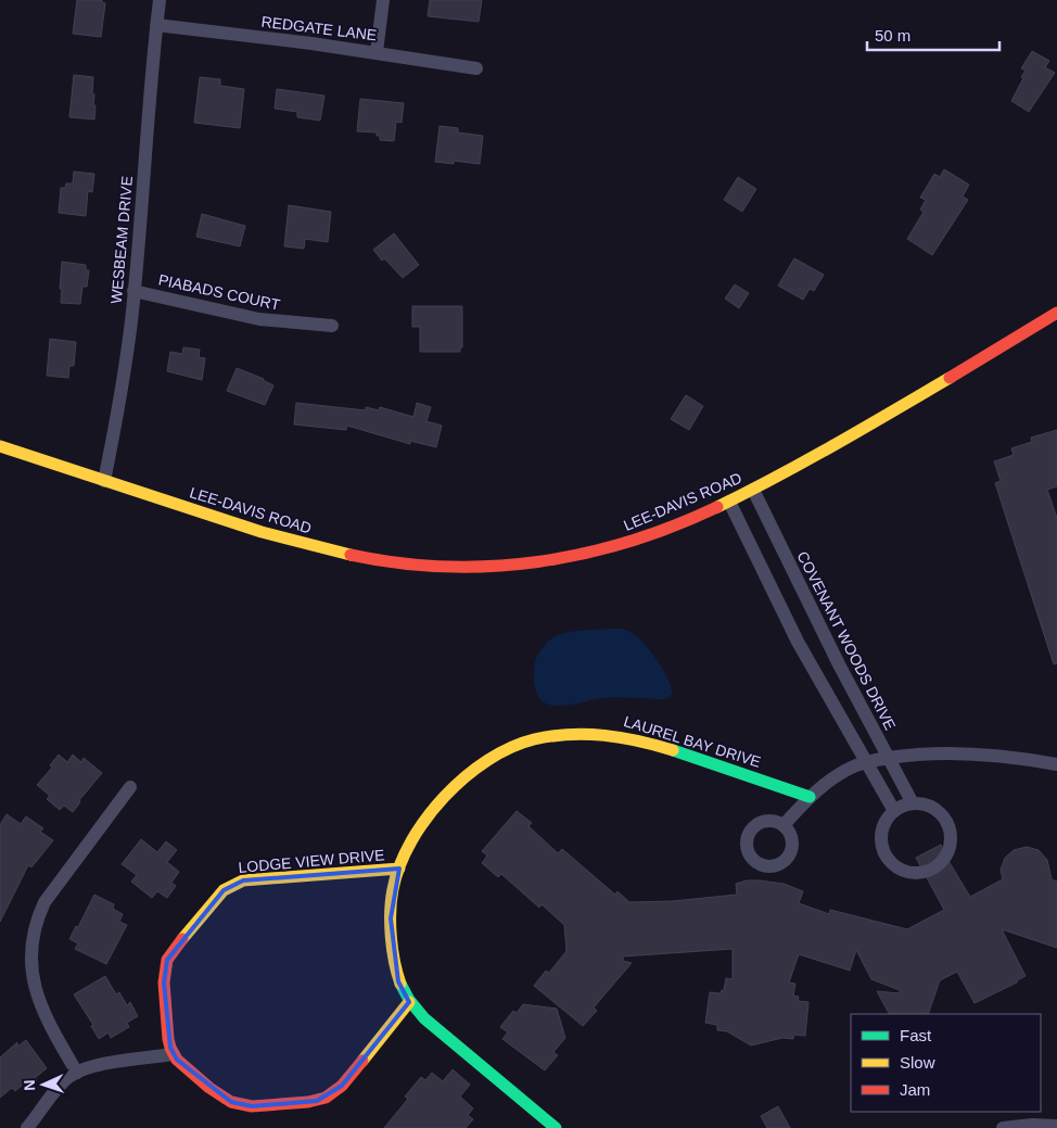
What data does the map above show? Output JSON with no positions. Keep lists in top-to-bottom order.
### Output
{
  "streets": {
    "street": [
      "REDGATE LANE",
      "WESBEAM DRIVE",
      "PIABADS COURT",
      "LEE-DAVIS ROAD",
      "COVENANT WOODS DRIVE",
      "LAUREL BAY DRIVE",
      "LODGE VIEW DRIVE"
    ]
  },
  "crossings": [
    ["REDGATE LANE", "WESBEAM DRIVE"],
    ["WESBEAM DRIVE", "PIABADS COURT"],
    ["WESBEAM DRIVE", "LEE-DAVIS ROAD"],
    ["LEE-DAVIS ROAD", "COVENANT WOODS DRIVE"],
    ["LAUREL BAY DRIVE", "LODGE VIEW DRIVE"]
  ],
  "legend": ["Fast", "Slow", "Jam"],
  "scale_bar": "50 m",
  "north": "left"
}
